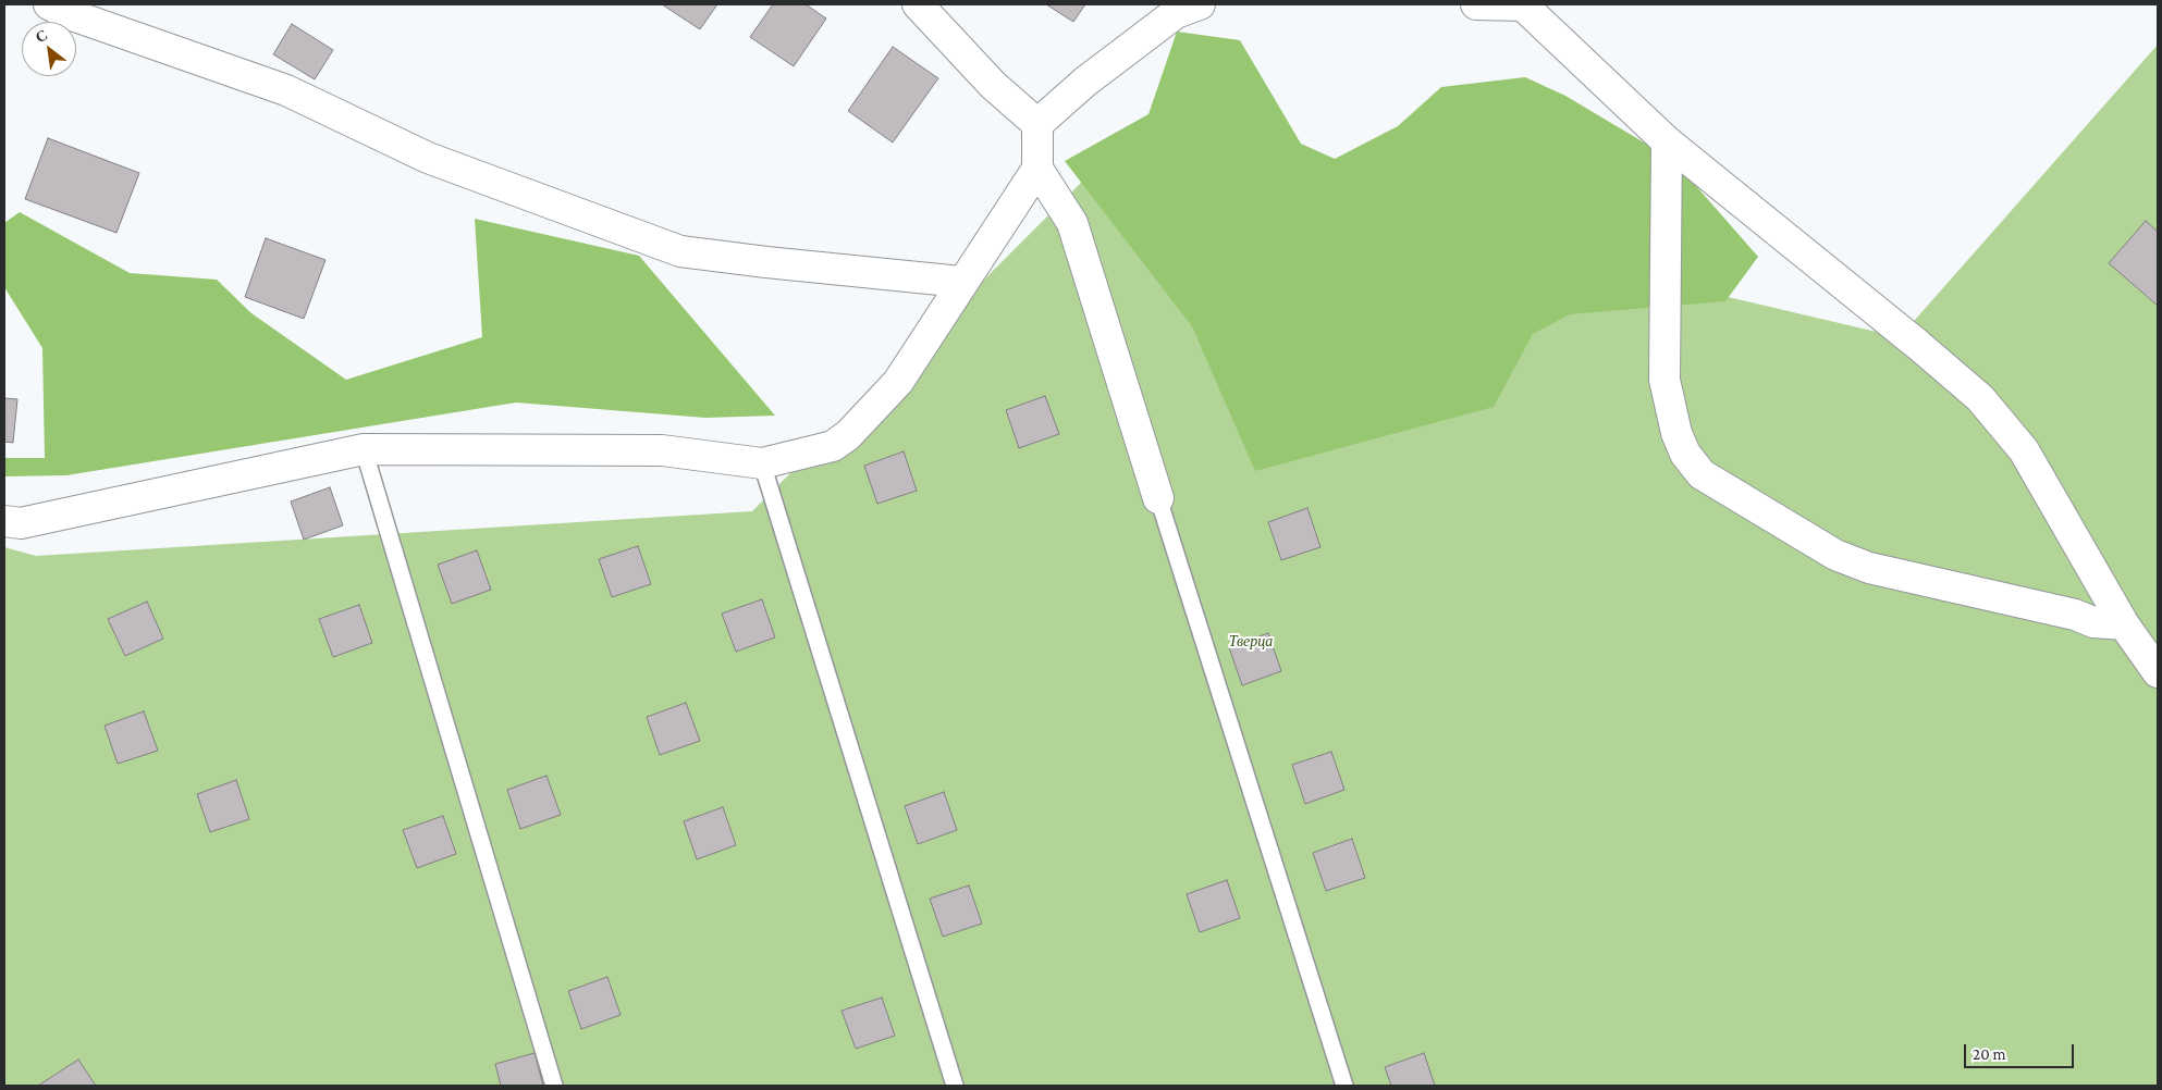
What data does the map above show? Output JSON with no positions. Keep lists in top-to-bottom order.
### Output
{
  "parks": ["Тверца"],
  "scale_bar": "20 m",
  "north": "top left"
}
